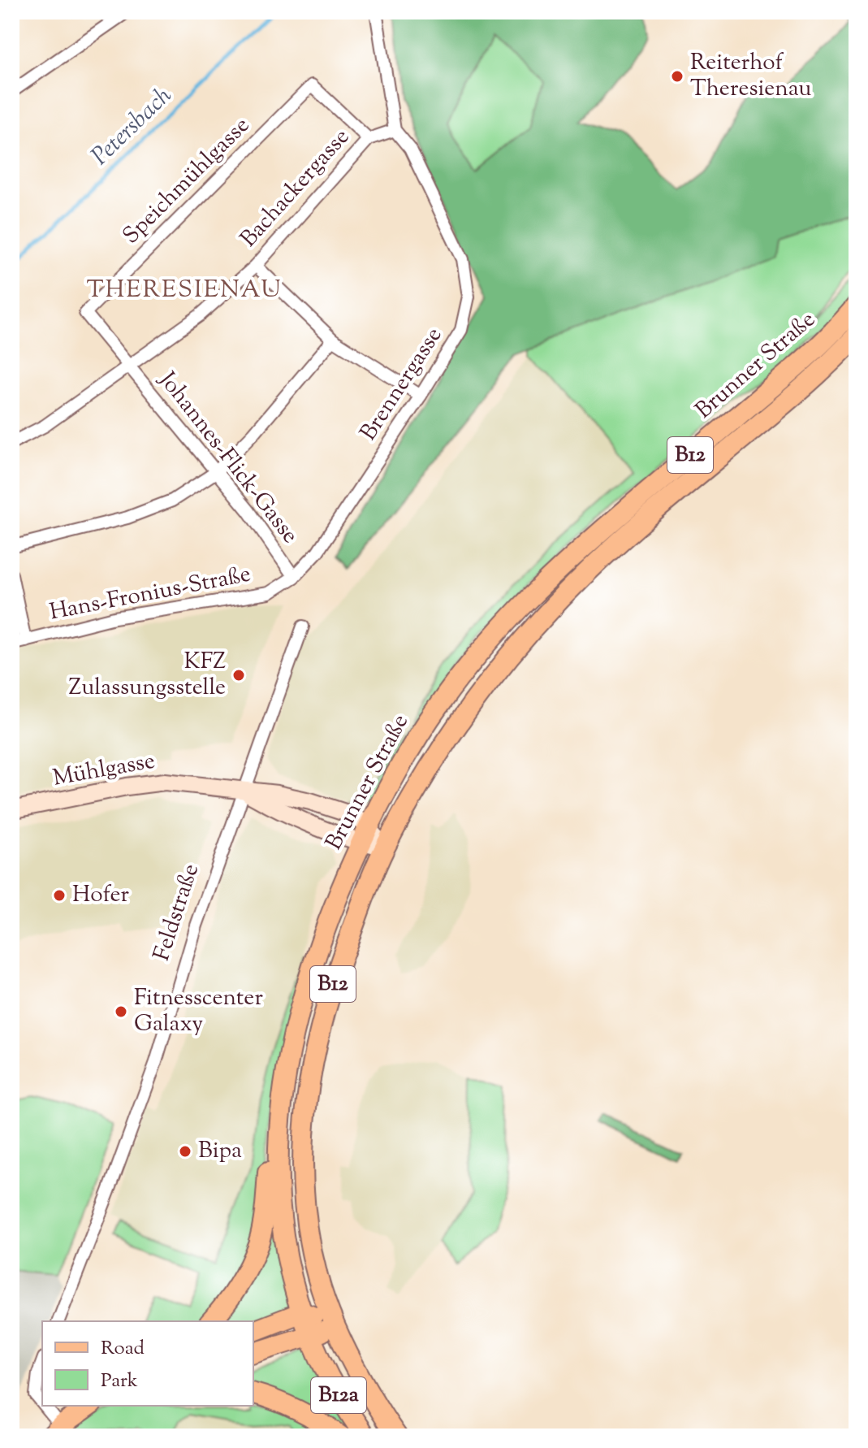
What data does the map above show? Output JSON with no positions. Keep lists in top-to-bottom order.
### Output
{
  "streets": {
    "main road": ["Brunner Straße", "B12", "B12a"],
    "street": [
      "Speichmühlgasse",
      "Bachackergasse",
      "Brennergasse",
      "Johannes-Flick-Gasse",
      "Hans-Fronius-Straße",
      "Mühlgasse",
      "Feldstraße"
    ]
  },
  "crossings": [
    ["Speichmühlgasse", "Bachackergasse"],
    ["Speichmühlgasse", "Johannes-Flick-Gasse"],
    ["Bachackergasse", "Brennergasse"],
    ["Bachackergasse", "Johannes-Flick-Gasse"],
    ["Brunner Straße", "Mühlgasse"],
    ["Brennergasse", "Johannes-Flick-Gasse"],
    ["Brennergasse", "Hans-Fronius-Straße"],
    ["Johannes-Flick-Gasse", "Hans-Fronius-Straße"],
    ["Mühlgasse", "Feldstraße"]
  ],
  "districts": ["THERESIENAU"],
  "water": ["Petersbach"],
  "places": [
    "Reiterhof Theresienau",
    "KFZ Zulassungsstelle",
    "Hofer",
    "Fitnesscenter Galaxy",
    "Bipa"
  ],
  "legend": ["Road", "Park"]
}
